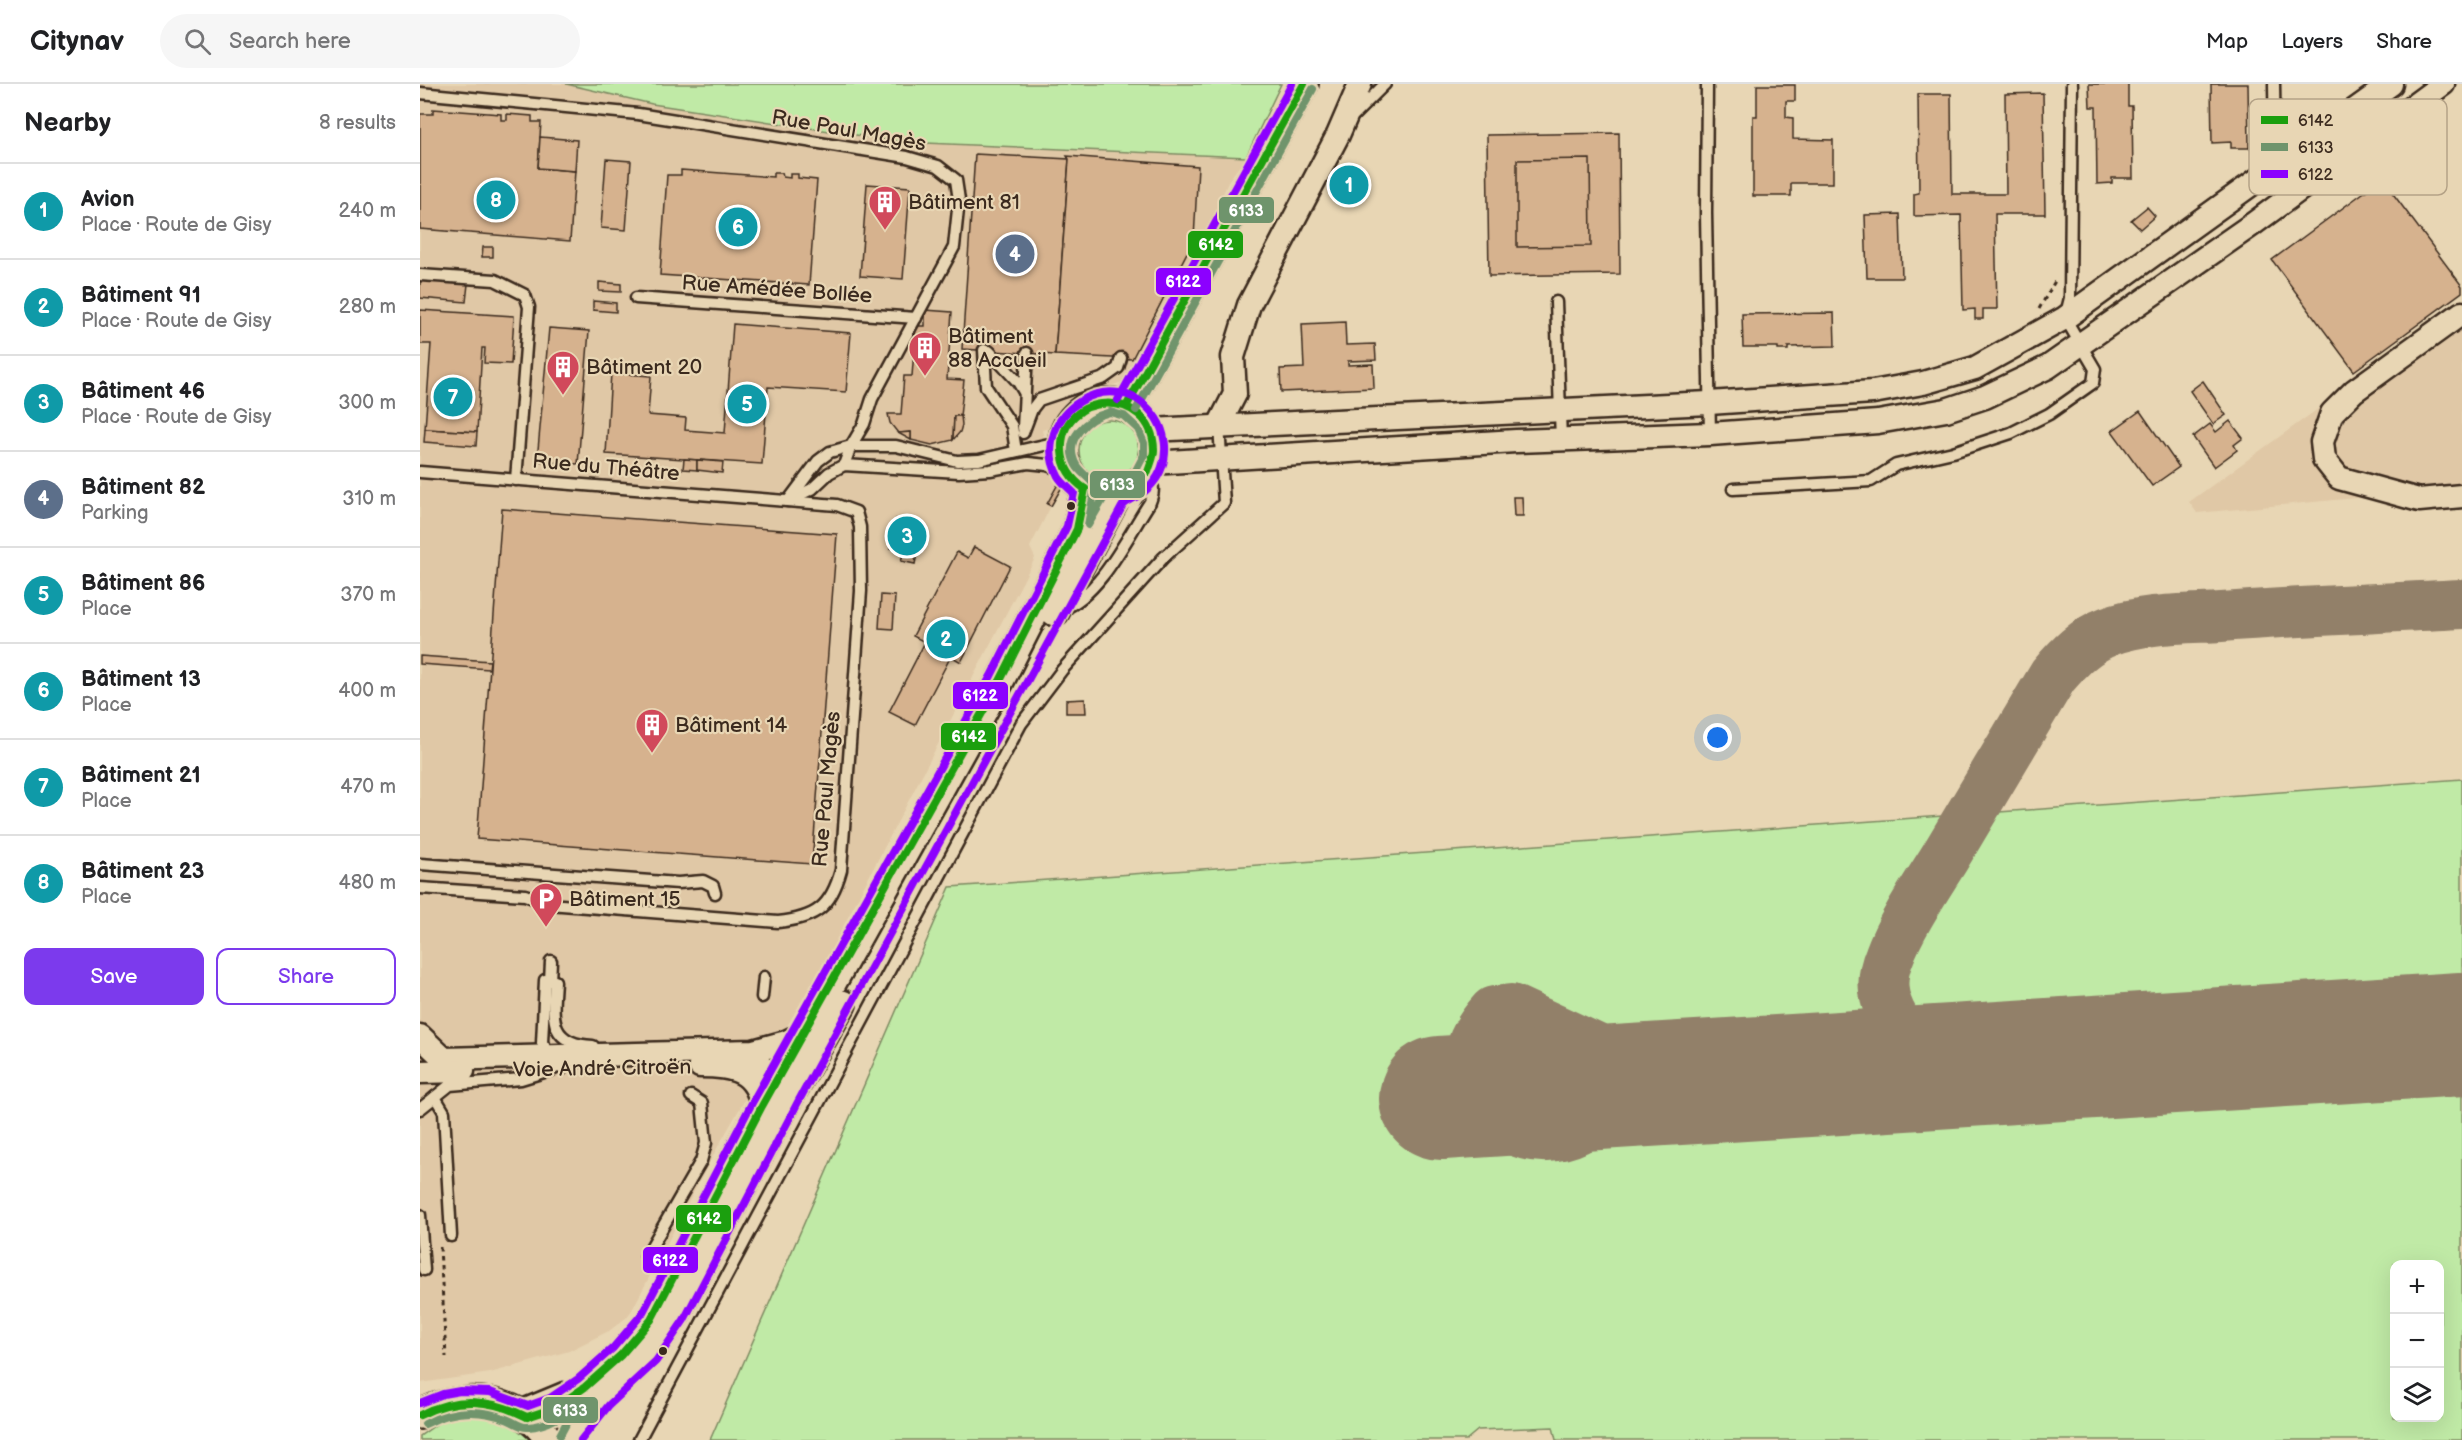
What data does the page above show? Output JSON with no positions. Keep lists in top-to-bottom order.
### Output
{
  "streets": {
    "street": ["Voie André Citroën"],
    "lane": ["Rue Paul Magès", "Rue Amédée Bollée", "Rue du Théâtre"]
  },
  "crossings": [
    ["Rue Paul Magès", "Rue Amédée Bollée"],
    ["Rue Paul Magès", "Rue du Théâtre"]
  ],
  "places": {
    "building": [
      "Bâtiment 81",
      "Bâtiment 88 Accueil",
      "Bâtiment 20",
      "Bâtiment 14"
    ],
    "parking": ["Bâtiment 15"]
  },
  "lines": ["transit line 6142", "transit line 6122", "transit line 6133"],
  "legend": ["6142", "6133", "6122"],
  "page": {
    "header": "Citynav",
    "search": "Search here",
    "nav": ["Map", "Layers", "Share"],
    "heading": ["Nearby", "8 results"],
    "list": [
      {
        "mark": "1",
        "name": "Avion",
        "note": "Place · Route de Gisy",
        "value": "240 m"
      },
      {
        "mark": "2",
        "name": "Bâtiment 91",
        "note": "Place · Route de Gisy",
        "value": "280 m"
      },
      {
        "mark": "3",
        "name": "Bâtiment 46",
        "note": "Place · Route de Gisy",
        "value": "300 m"
      },
      {
        "mark": "4",
        "name": "Bâtiment 82",
        "note": "Parking",
        "value": "310 m"
      },
      {
        "mark": "5",
        "name": "Bâtiment 86",
        "note": "Place",
        "value": "370 m"
      },
      {
        "mark": "6",
        "name": "Bâtiment 13",
        "note": "Place",
        "value": "400 m"
      },
      {
        "mark": "7",
        "name": "Bâtiment 21",
        "note": "Place",
        "value": "470 m"
      },
      {
        "mark": "8",
        "name": "Bâtiment 23",
        "note": "Place",
        "value": "480 m"
      }
    ],
    "pins": [
      "1",
      "8",
      "6",
      "4",
      "7",
      "5",
      "3",
      "2"
    ],
    "buttons": ["Save", "Share"],
    "map_buttons": ["+", "−"]
  }
}
